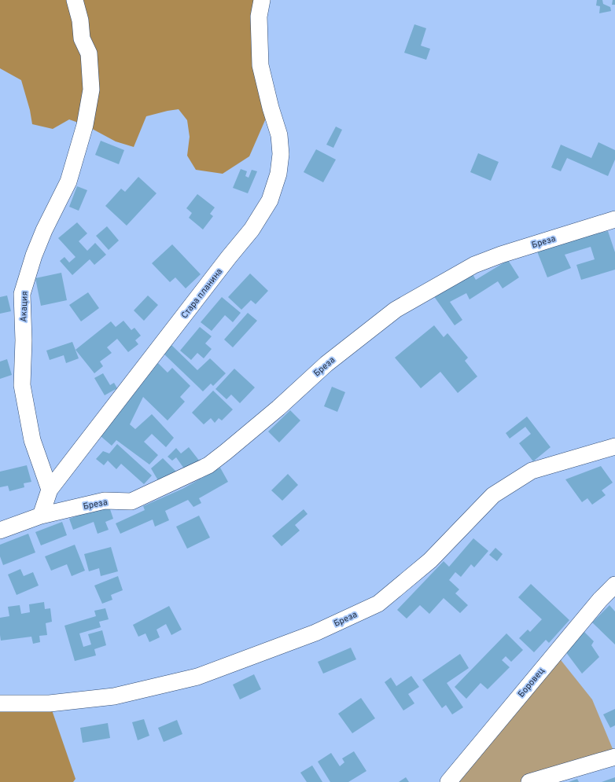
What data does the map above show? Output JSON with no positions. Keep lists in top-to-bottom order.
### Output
{
  "streets": {
    "street": [
      "Бреза",
      "Стара планина",
      "Акация",
      "Боровец"
    ]
  },
  "crossings": [
    ["Бреза", "Стара планина"],
    ["Стара планина", "Акация"]
  ]
}
